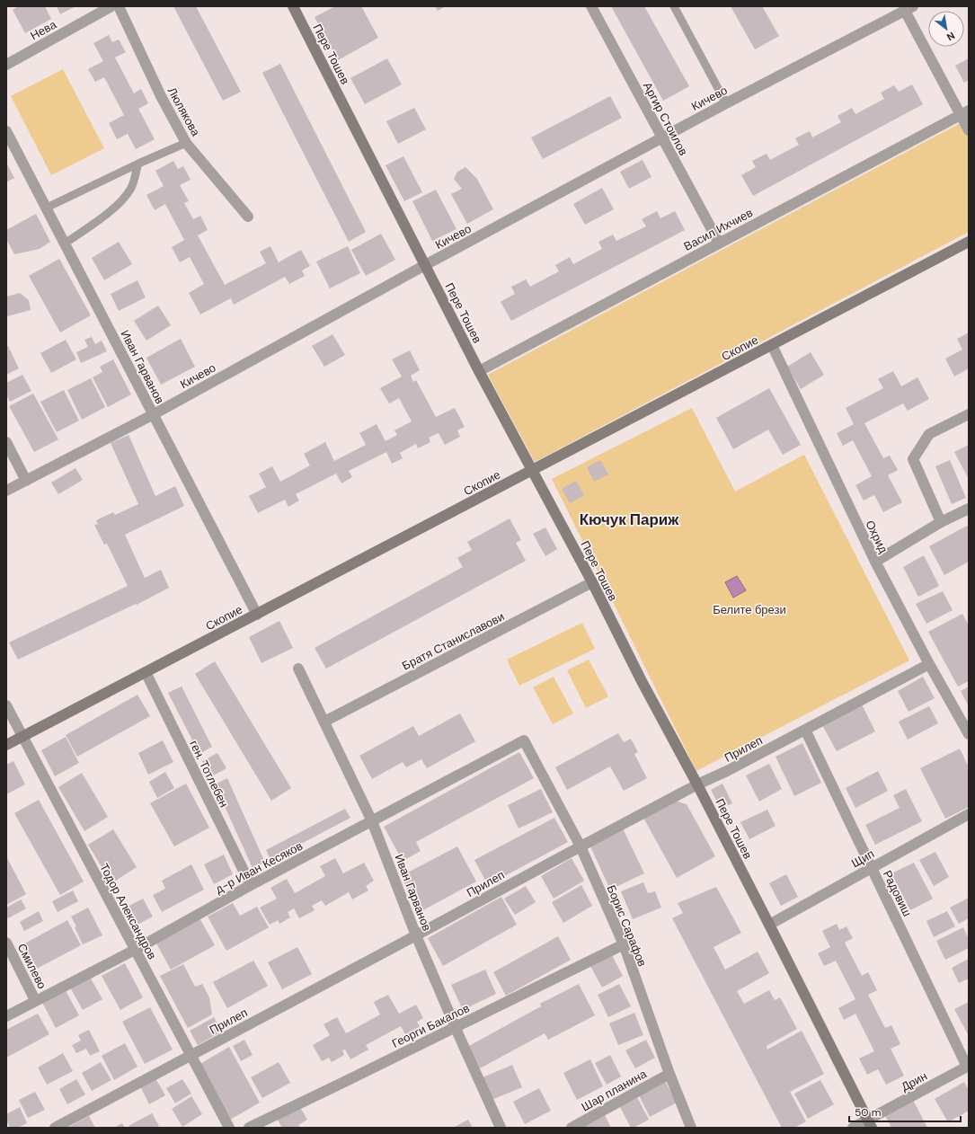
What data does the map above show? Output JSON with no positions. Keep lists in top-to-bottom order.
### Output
{
  "streets": {
    "street": [
      "Нева",
      "Пере Тошев",
      "Кичево",
      "Люлякова",
      "Аргир Стоилов",
      "Васил Ихчиев",
      "Скопие",
      "Иван Гарванов",
      "Охрид",
      "Братя Станиславови",
      "Прилеп",
      "ген. Тотлебен",
      "Щип",
      "д-р Иван Кесяков",
      "Радовиш",
      "Тодор Александров",
      "Борис Сарафов",
      "Смилево",
      "Георги Бакалов",
      "Дрин",
      "Шар планина"
    ]
  },
  "crossings": [
    ["Пере Тошев", "Кичево"],
    ["Пере Тошев", "Васил Ихчиев"],
    ["Пере Тошев", "Скопие"],
    ["Пере Тошев", "Братя Станиславови"],
    ["Пере Тошев", "Прилеп"],
    ["Пере Тошев", "Щип"],
    ["Пере Тошев", "Дрин"],
    ["Кичево", "Аргир Стоилов"],
    ["Кичево", "Иван Гарванов"],
    ["Аргир Стоилов", "Васил Ихчиев"],
    ["Скопие", "Иван Гарванов"],
    ["Скопие", "Охрид"],
    ["Скопие", "ген. Тотлебен"],
    ["Скопие", "Тодор Александров"],
    ["Иван Гарванов", "Братя Станиславови"],
    ["Иван Гарванов", "Прилеп"],
    ["Иван Гарванов", "д-р Иван Кесяков"],
    ["Иван Гарванов", "Георги Бакалов"],
    ["Охрид", "Прилеп"],
    ["Прилеп", "Радовиш"],
    ["Прилеп", "Тодор Александров"],
    ["Прилеп", "Борис Сарафов"],
    ["ген. Тотлебен", "д-р Иван Кесяков"],
    ["Щип", "Радовиш"],
    ["д-р Иван Кесяков", "Тодор Александров"],
    ["д-р Иван Кесяков", "Борис Сарафов"],
    ["д-р Иван Кесяков", "Смилево"],
    ["Радовиш", "Дрин"],
    ["Борис Сарафов", "Георги Бакалов"],
    ["Борис Сарафов", "Шар планина"]
  ],
  "districts": ["Кючук Париж"],
  "parks": ["Белите брези"],
  "scale_bar": "50 m",
  "north": "bottom right"
}
